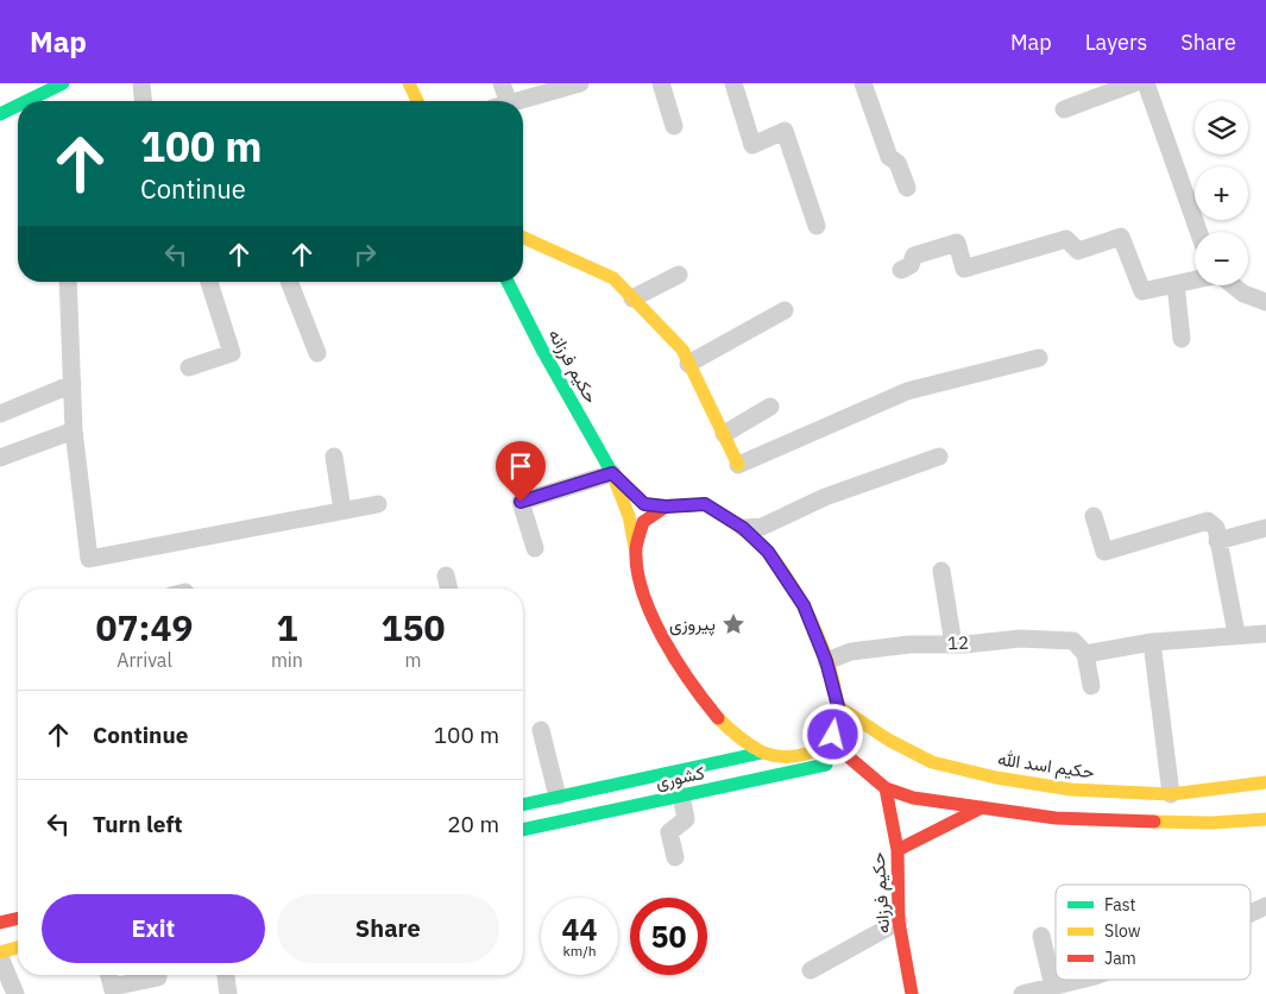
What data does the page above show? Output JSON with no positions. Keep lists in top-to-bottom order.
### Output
{
  "streets": {
    "main road": ["حکیم فرزانه", "حکیم اسد الله", "کشوری"],
    "street": ["12"]
  },
  "places": {
    "place": ["پیروزی"]
  },
  "legend": ["Fast", "Slow", "Jam"],
  "page": {
    "header": "Map",
    "nav": ["Map", "Layers", "Share"],
    "map_buttons": ["+", "−"],
    "turn": ["100 m", "Continue"],
    "eta": [
      "07:49",
      "Arrival",
      "1",
      "min",
      "150",
      "m"
    ],
    "list": [
      {
        "name": "Continue",
        "value": "100 m"
      },
      {
        "name": "Turn left",
        "value": "20 m"
      }
    ],
    "buttons": ["Exit", "Share"],
    "speed": "44 km/h",
    "limit": "50"
  }
}
